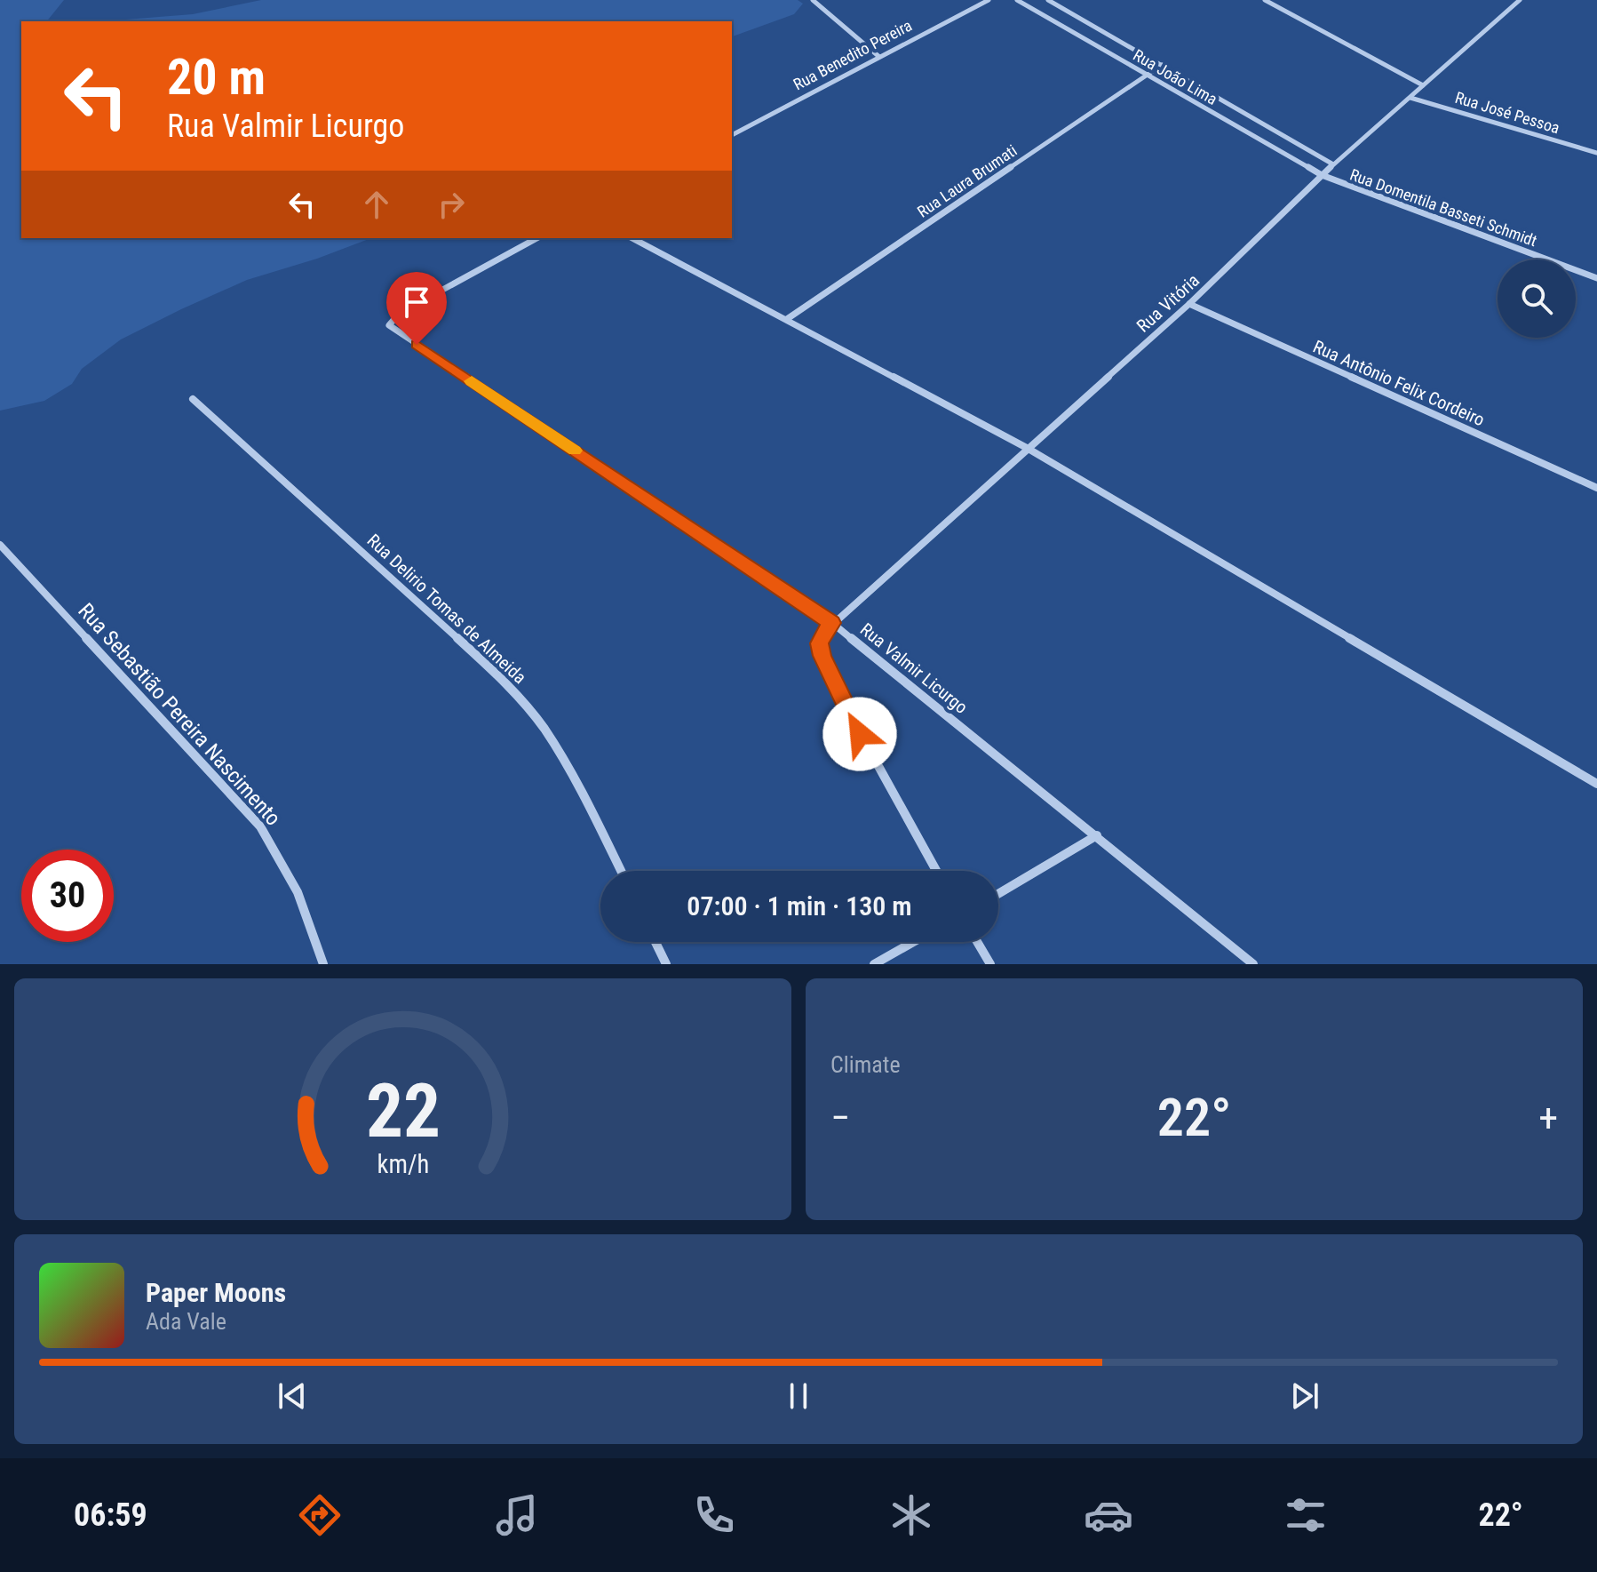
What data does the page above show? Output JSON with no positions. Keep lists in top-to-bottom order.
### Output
{
  "streets": {
    "street": [
      "Rua Benedito Pereira",
      "Rua João Lima",
      "Rua José Pessoa",
      "Rua Laura Brumati",
      "Rua Domentila Basseti Schmidt",
      "Rua Vitória",
      "Rua Antônio Felix Cordeiro",
      "Rua Delirio Tomas de Almeida",
      "Rua Valmir Licurgo",
      "Rua Sebastião Pereira Nascimento"
    ]
  },
  "crossings": [
    ["Rua João Lima", "Rua Laura Brumati"],
    ["Rua João Lima", "Rua Domentila Basseti Schmidt"],
    ["Rua João Lima", "Rua Vitória"],
    ["Rua José Pessoa", "Rua Vitória"],
    ["Rua Domentila Basseti Schmidt", "Rua Vitória"],
    ["Rua Vitória", "Rua Antônio Felix Cordeiro"],
    ["Rua Vitória", "Rua Valmir Licurgo"]
  ],
  "page": {
    "turn": ["20 m", "Rua Valmir Licurgo"],
    "limit": "30",
    "trip": "07:00 · 1 min · 130 m",
    "tile": "Climate",
    "heat": ["−", "22°", "+"],
    "song": ["Paper Moons", "Ada Vale"],
    "tabs": ["06:59", "22°"],
    "gauge": ["22", "km/h"]
  }
}
